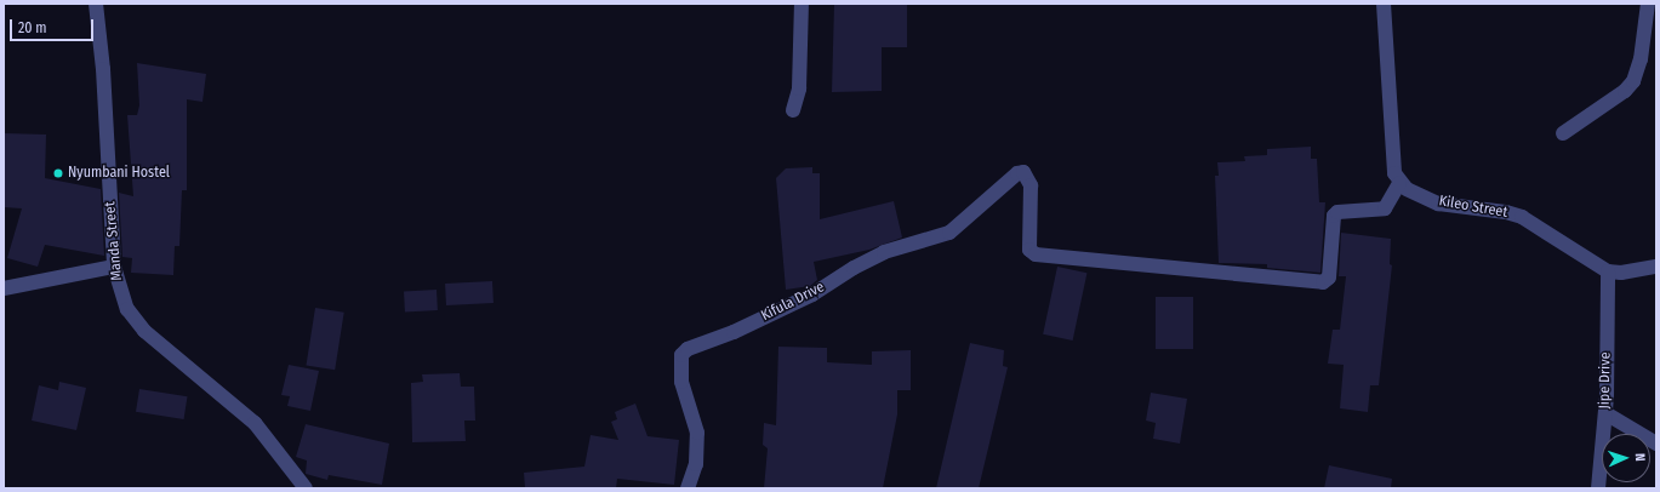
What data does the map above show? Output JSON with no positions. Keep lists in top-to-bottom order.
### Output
{
  "streets": {
    "street": [
      "Kileo Street",
      "Manda Street",
      "Kifula Drive",
      "Jipe Drive"
    ]
  },
  "crossings": [
    ["Kileo Street", "Kifula Drive"],
    ["Kileo Street", "Jipe Drive"]
  ],
  "places": ["Nyumbani Hostel"],
  "scale_bar": "20 m",
  "north": "right"
}
